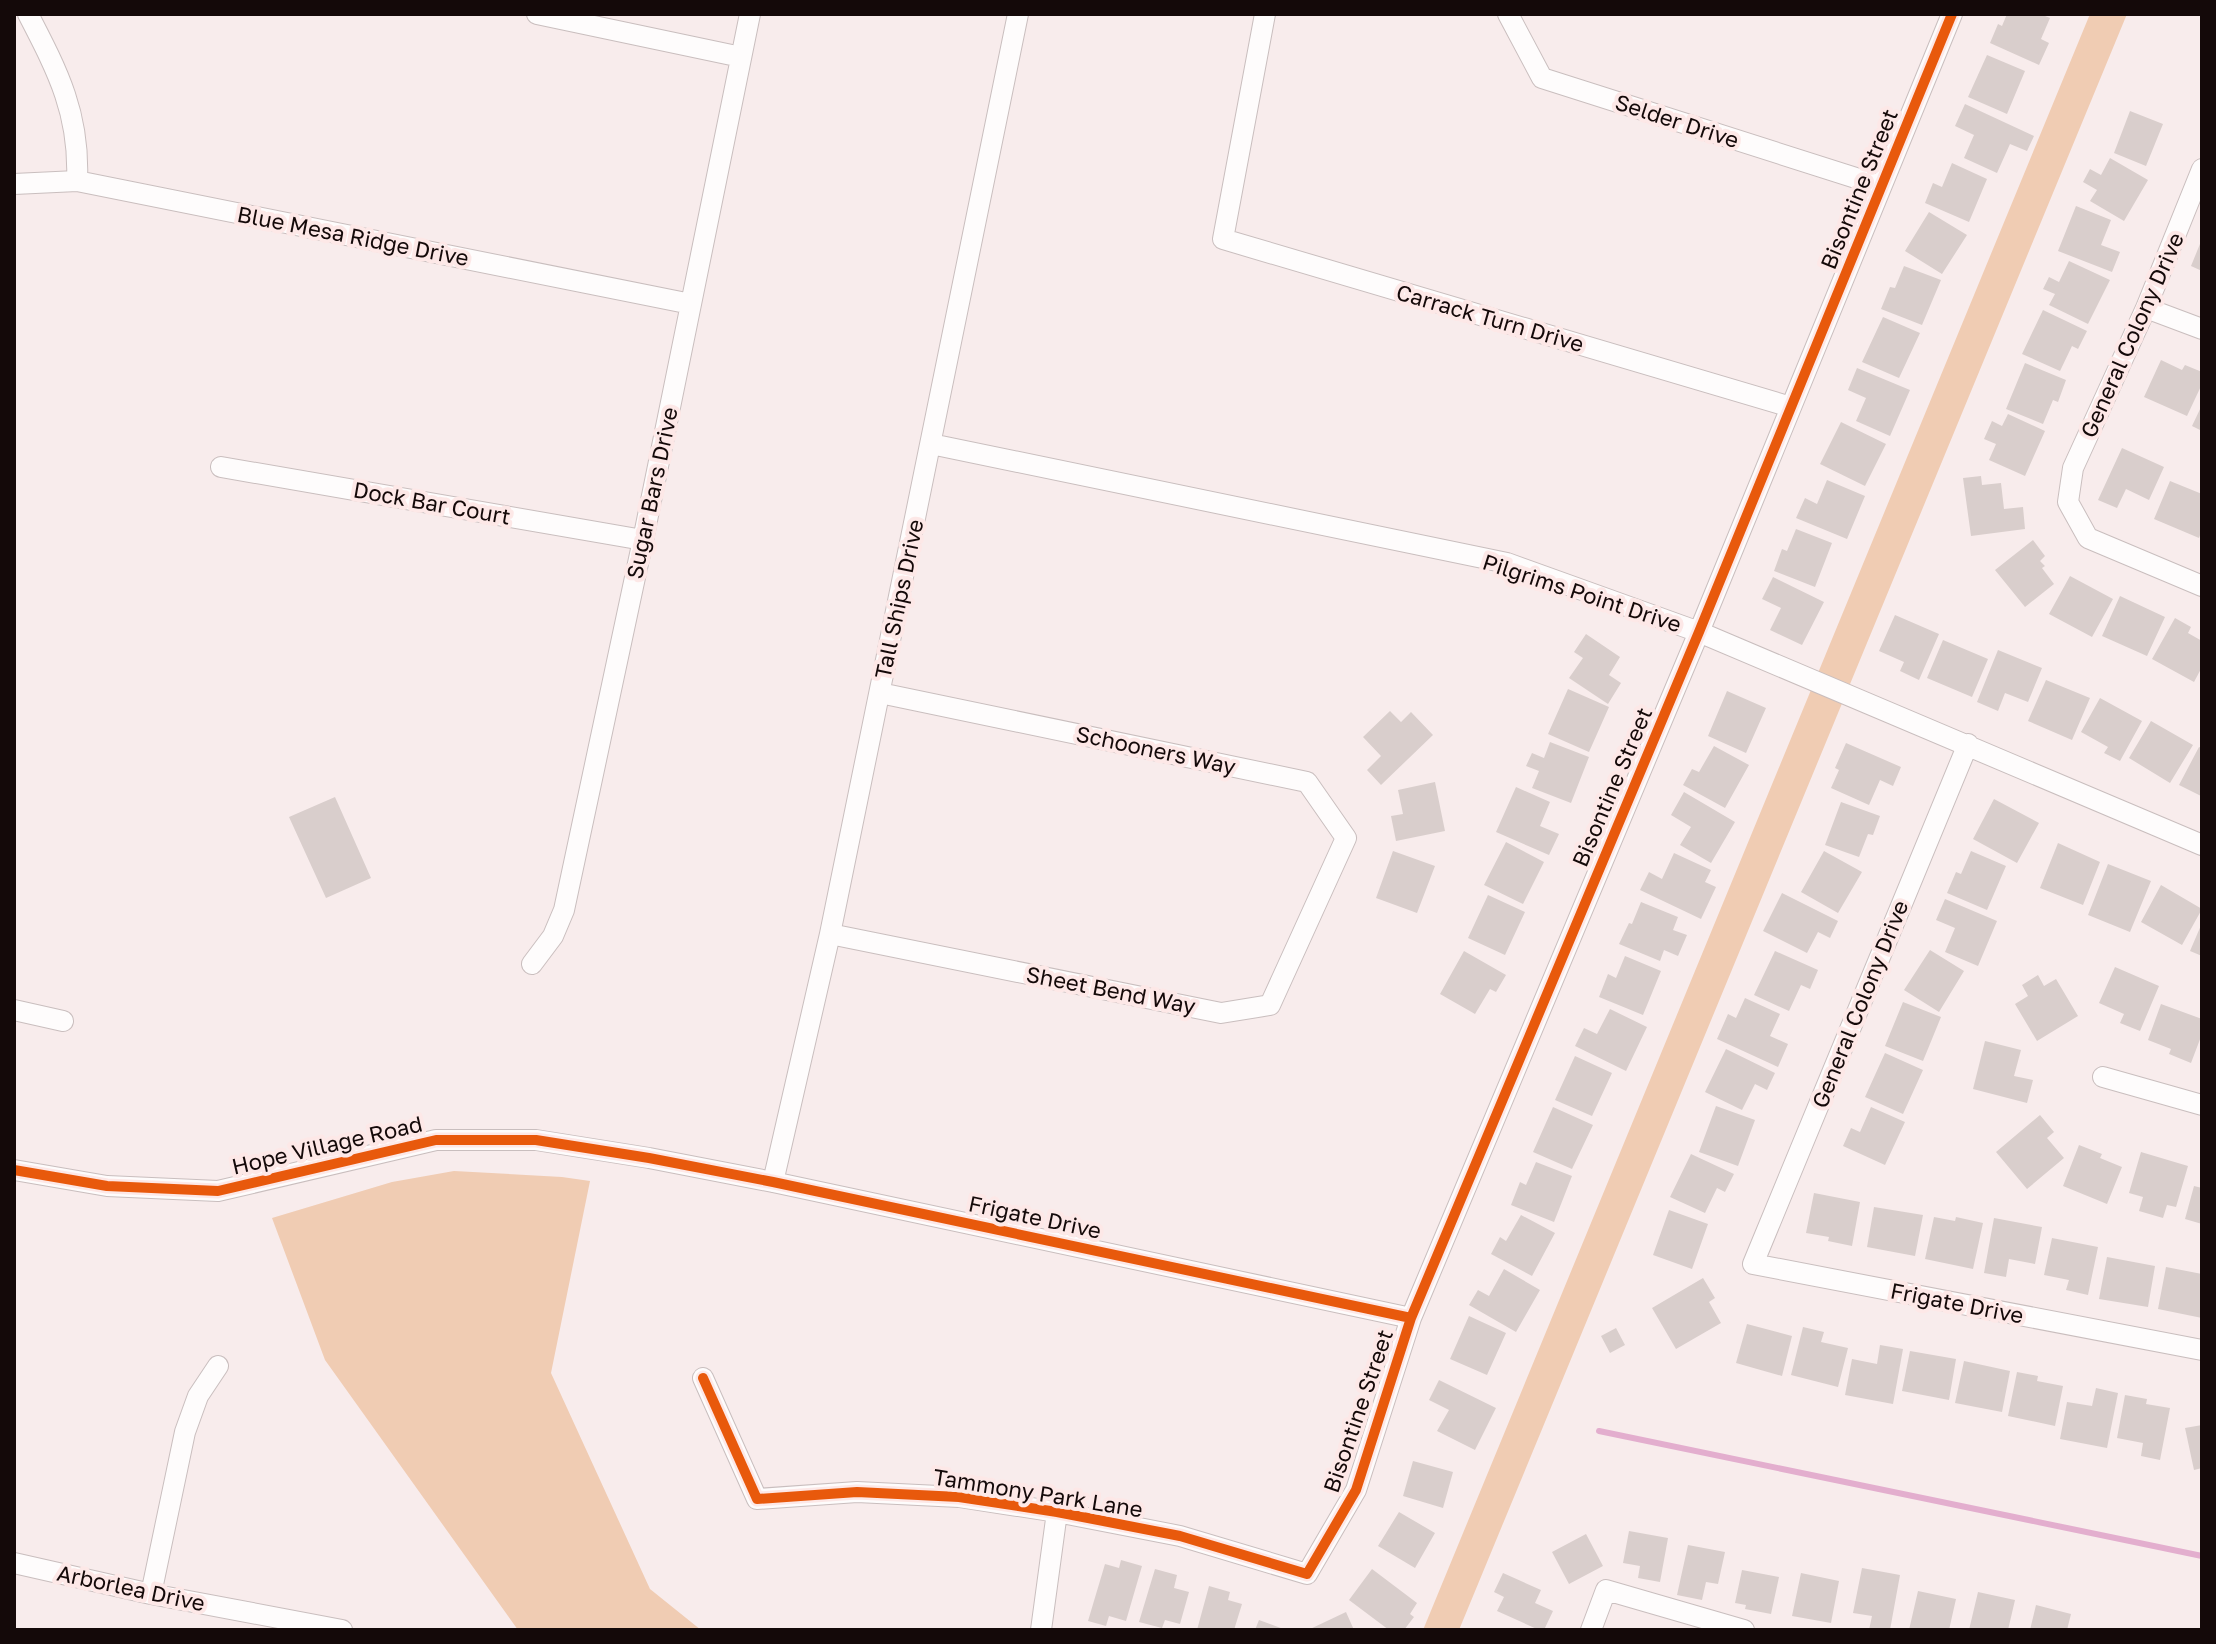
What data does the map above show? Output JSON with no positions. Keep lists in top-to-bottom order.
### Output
{
  "streets": {
    "street": [
      "Selder Drive",
      "Bisontine Street",
      "Blue Mesa Ridge Drive",
      "Carrack Turn Drive",
      "General Colony Drive",
      "Sugar Bars Drive",
      "Dock Bar Court",
      "Pilgrims Point Drive",
      "Tall Ships Drive",
      "Schooners Way",
      "Sheet Bend Way",
      "Hope Village Road",
      "Frigate Drive",
      "Tammony Park Lane",
      "Arborlea Drive"
    ]
  },
  "crossings": [
    ["Selder Drive", "Bisontine Street"],
    ["Bisontine Street", "Carrack Turn Drive"],
    ["Bisontine Street", "Pilgrims Point Drive"],
    ["Bisontine Street", "Frigate Drive"],
    ["Bisontine Street", "Tammony Park Lane"],
    ["Blue Mesa Ridge Drive", "Sugar Bars Drive"],
    ["General Colony Drive", "Pilgrims Point Drive"],
    ["General Colony Drive", "Frigate Drive"],
    ["Sugar Bars Drive", "Dock Bar Court"],
    ["Pilgrims Point Drive", "Tall Ships Drive"],
    ["Tall Ships Drive", "Schooners Way"],
    ["Tall Ships Drive", "Sheet Bend Way"],
    ["Tall Ships Drive", "Frigate Drive"],
    ["Schooners Way", "Sheet Bend Way"],
    ["Hope Village Road", "Frigate Drive"]
  ]
}
